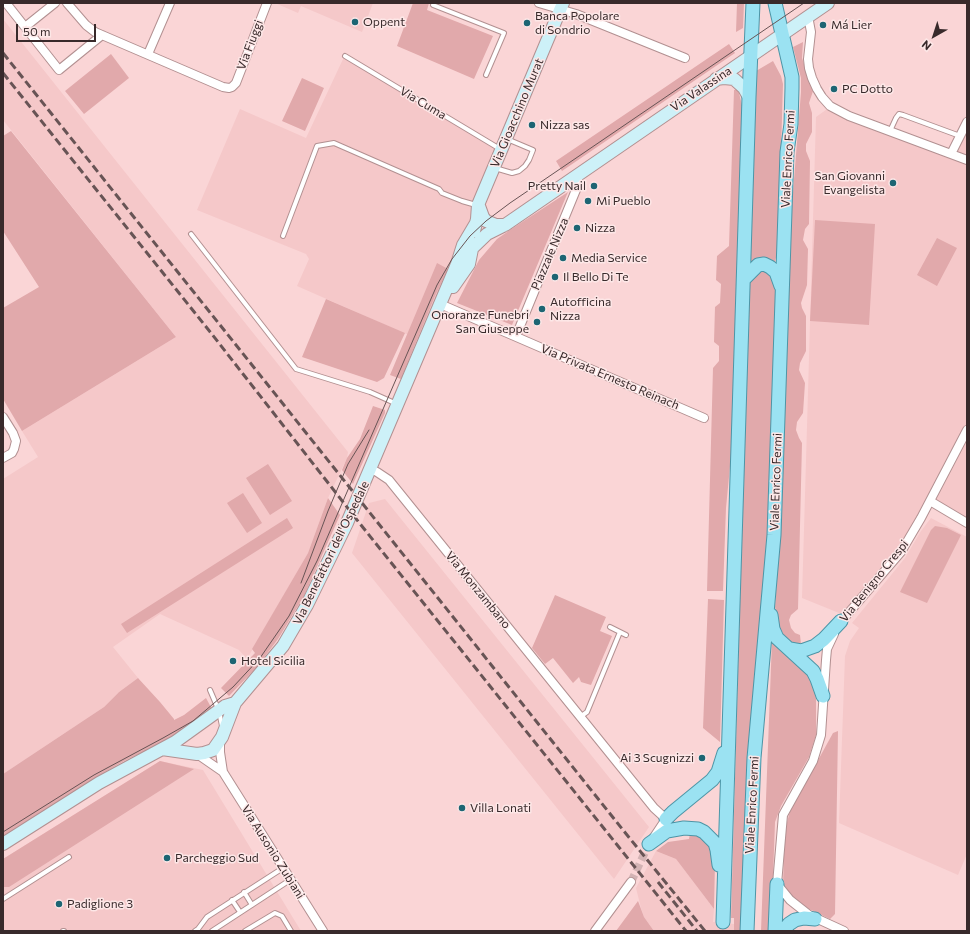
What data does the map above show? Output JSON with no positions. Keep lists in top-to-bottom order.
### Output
{
  "streets": {
    "main road": [
      "Via Valassina",
      "Via Gioacchino Murat",
      "Viale Enrico Fermi",
      "Via Benefattori dell'Ospedale",
      "Via Ausonio Zubiani"
    ],
    "street": [
      "Via Fiuggi",
      "Piazzale Nizza",
      "Via Privata Ernesto Reinach",
      "Via Benigno Crespi",
      "Via Monzambano"
    ],
    "lane": ["Via Cuma"]
  },
  "crossings": [
    ["Via Valassina", "Viale Enrico Fermi"],
    ["Via Valassina", "Piazzale Nizza"],
    ["Via Cuma", "Via Gioacchino Murat"],
    ["Via Gioacchino Murat", "Via Benefattori dell'Ospedale"],
    ["Piazzale Nizza", "Via Privata Ernesto Reinach"],
    ["Via Benefattori dell'Ospedale", "Via Monzambano"],
    ["Via Benefattori dell'Ospedale", "Via Ausonio Zubiani"]
  ],
  "places": [
    "Oppent",
    "Banca Popolare di Sondrio",
    "Má Lier",
    "PC Dotto",
    "Nizza sas",
    "San Giovanni Evangelista",
    "Pretty Nail",
    "Mi Pueblo",
    "Nizza",
    "Media Service",
    "Il Bello Di Te",
    "Autofficina Nizza",
    "Onoranze Funebri San Giuseppe",
    "Hotel Sicilia",
    "Ai 3 Scugnizzi",
    "Villa Lonati",
    "Parcheggio Sud",
    "Padiglione 3"
  ],
  "scale_bar": "50 m",
  "north": "bottom left"
}
